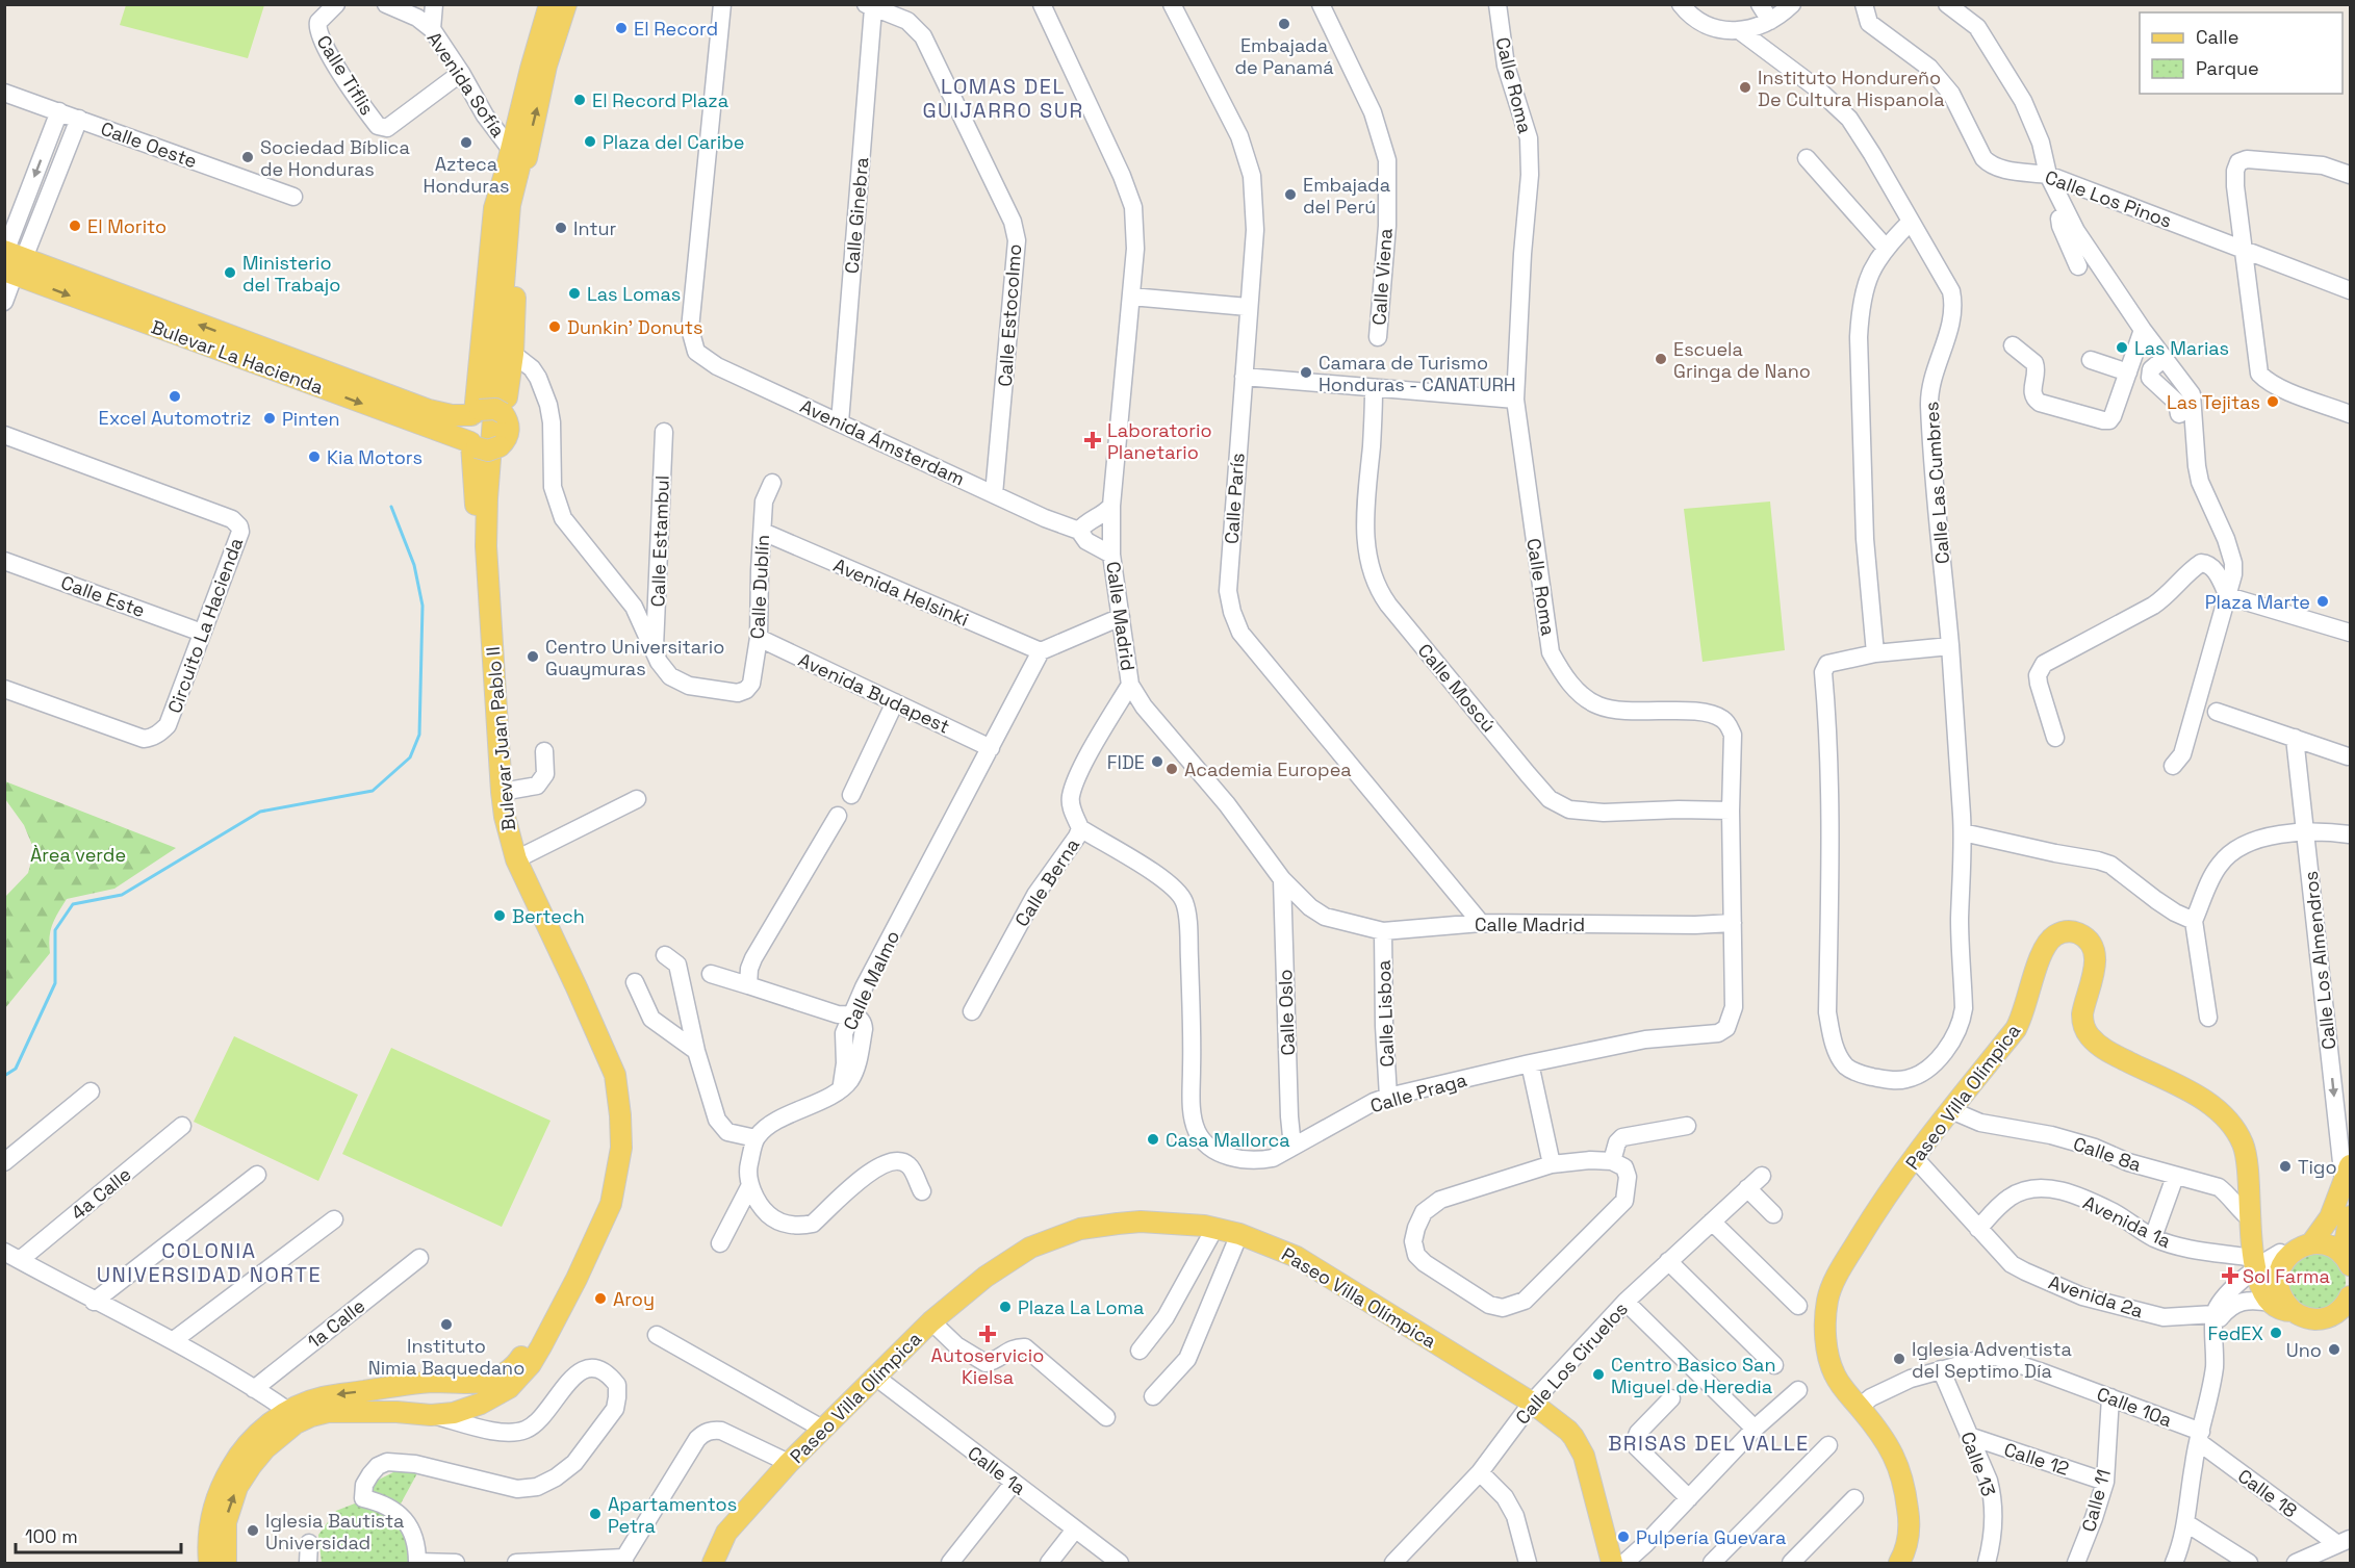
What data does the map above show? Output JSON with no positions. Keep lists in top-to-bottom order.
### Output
{
  "streets": {
    "main road": ["Bulevar La Hacienda", "Bulevar Juan Pablo II", "Paseo Villa Olímpica"],
    "street": [
      "Calle Tiflis",
      "Avenida Sofía",
      "Calle Roma",
      "Calle Oeste",
      "Calle Los Pinos",
      "Calle Ginebra",
      "Calle Viena",
      "Calle Estocolmo",
      "Avenida Ámsterdam",
      "Calle Las Cumbres",
      "Calle París",
      "Calle Estambul",
      "Calle Dublín",
      "Avenida Helsinki",
      "Calle Este",
      "Calle Madrid",
      "Circuito La Hacienda",
      "Calle Moscú",
      "Avenida Budapest",
      "Calle Berna",
      "Calle Los Almendros",
      "Calle Malmo",
      "Calle Oslo",
      "Calle Lisboa",
      "Calle Praga",
      "Calle 8a",
      "4a Calle",
      "Avenida 1a",
      "Avenida 2a",
      "1a Calle",
      "Calle Los Ciruelos",
      "Calle 10a",
      "Calle 12",
      "Calle 13",
      "Calle 1a",
      "Calle 18",
      "Calle 11"
    ]
  },
  "crossings": [
    ["Calle Tiflis", "Avenida Sofía"],
    ["Avenida Sofía", "Bulevar Juan Pablo II"],
    ["Calle Roma", "Calle Madrid"],
    ["Calle Roma", "Calle Moscú"],
    ["Calle Roma", "Calle Praga"],
    ["Calle Ginebra", "Calle Estocolmo"],
    ["Calle Ginebra", "Avenida Ámsterdam"],
    ["Calle Estocolmo", "Avenida Ámsterdam"],
    ["Bulevar La Hacienda", "Bulevar Juan Pablo II"],
    ["Avenida Ámsterdam", "Calle Madrid"],
    ["Calle París", "Calle Madrid"],
    ["Calle Estambul", "Calle Dublín"],
    ["Calle Dublín", "Avenida Helsinki"],
    ["Calle Dublín", "Avenida Budapest"],
    ["Avenida Helsinki", "Calle Malmo"],
    ["Calle Este", "Circuito La Hacienda"],
    ["Calle Madrid", "Calle Berna"],
    ["Calle Madrid", "Calle Oslo"],
    ["Calle Madrid", "Calle Lisboa"],
    ["Avenida Budapest", "Calle Malmo"],
    ["Calle Berna", "Calle Praga"],
    ["Calle Oslo", "Calle Praga"],
    ["Calle Lisboa", "Calle Praga"],
    ["Paseo Villa Olímpica", "Calle 8a"],
    ["Paseo Villa Olímpica", "Avenida 1a"],
    ["Paseo Villa Olímpica", "Avenida 2a"],
    ["Paseo Villa Olímpica", "Calle Los Ciruelos"],
    ["Paseo Villa Olímpica", "Calle 10a"],
    ["Paseo Villa Olímpica", "Calle 1a"],
    ["Avenida 1a", "Avenida 2a"],
    ["Calle 10a", "Calle 13"],
    ["Calle 10a", "Calle 18"],
    ["Calle 10a", "Calle 11"],
    ["Calle 12", "Calle 13"],
    ["Calle 12", "Calle 11"]
  ],
  "one_way": ["Calle Los Almendros"],
  "districts": ["LOMAS DEL GUIJARRO SUR", "COLONIA UNIVERSIDAD NORTE", "BRISAS DEL VALLE"],
  "parks": ["Àrea verde"],
  "places": {
    "other": [
      "Embajada de Panamá",
      "El Record",
      "Instituto Hondureño De Cultura Hispanola",
      "El Record Plaza",
      "Plaza del Caribe",
      "Azteca Honduras",
      "Sociedad Bíblica de Honduras",
      "Embajada del Perú",
      "El Morito",
      "Intur",
      "Ministerio del Trabajo",
      "Las Lomas",
      "Dunkin' Donuts",
      "Las Marias",
      "Escuela Gringa de Nano",
      "Camara de Turismo Honduras - CANATURH",
      "Excel Automotriz",
      "Las Tejitas",
      "Pinten",
      "Kia Motors",
      "Plaza Marte",
      "Centro Universitario Guaymuras",
      "FIDE",
      "Academia Europea",
      "Bertech",
      "Casa Mallorca",
      "Tigo",
      "Aroy",
      "Plaza La Loma",
      "Instituto Nimia Baquedano",
      "FedEX",
      "Uno",
      "Iglesia Adventista del Septimo Día",
      "Centro Basico San Miguel de Heredia",
      "Apartamentos Petra",
      "Iglesia Bautista Universidad",
      "Pulpería Guevara"
    ],
    "health": ["Laboratorio Planetario", "Sol Farma", "Autoservicio Kielsa"]
  },
  "legend": ["Calle", "Parque"],
  "scale_bar": "100 m"
}
